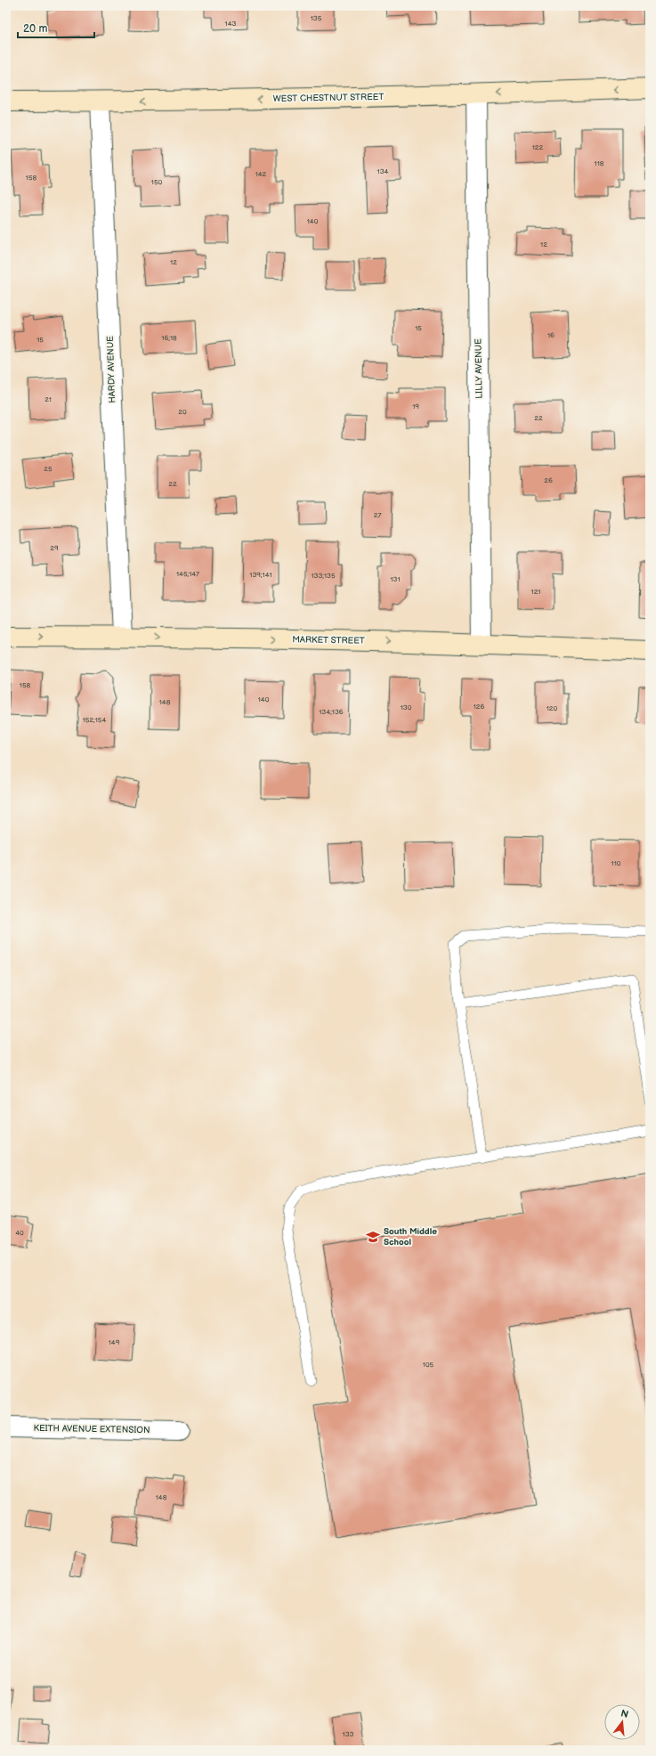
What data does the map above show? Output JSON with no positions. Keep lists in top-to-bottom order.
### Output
{
  "streets": {
    "main road": ["WEST CHESTNUT STREET", "MARKET STREET"],
    "street": ["LILLY AVENUE", "HARDY AVENUE", "KEITH AVENUE EXTENSION"]
  },
  "crossings": [
    ["WEST CHESTNUT STREET", "LILLY AVENUE"],
    ["WEST CHESTNUT STREET", "HARDY AVENUE"],
    ["LILLY AVENUE", "MARKET STREET"],
    ["HARDY AVENUE", "MARKET STREET"]
  ],
  "one_way": ["WEST CHESTNUT STREET", "MARKET STREET"],
  "places": {
    "school or university": ["South Middle School"]
  },
  "house_numbers": [
    "135",
    "143",
    "122",
    "118",
    "134",
    "142",
    "158",
    "150",
    "140",
    "12",
    "12",
    "15",
    "16",
    "16;18",
    "15",
    "21",
    "19",
    "20",
    "22",
    "25",
    "26",
    "22",
    "27",
    "29",
    "145;147",
    "139;141",
    "133;135",
    "131",
    "121",
    "158",
    "140",
    "148",
    "126",
    "130",
    "120",
    "134;136",
    "152;154",
    "110",
    "40",
    "149",
    "105",
    "148",
    "133"
  ],
  "scale_bar": "20 m",
  "north": "top"
}
